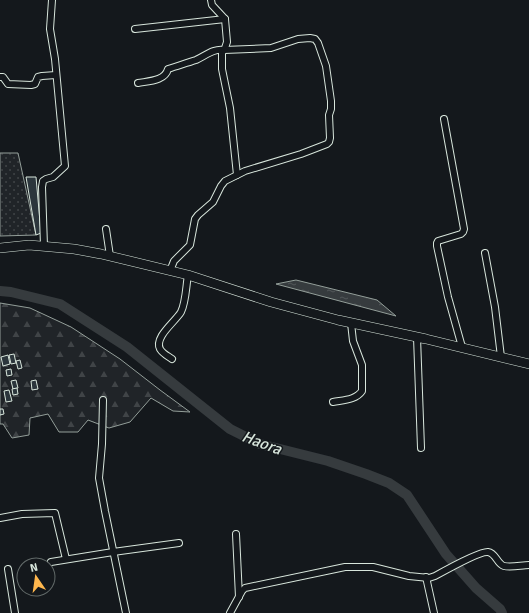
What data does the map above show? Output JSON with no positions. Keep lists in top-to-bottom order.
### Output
{
  "water": ["Haora"],
  "north": "top"
}
